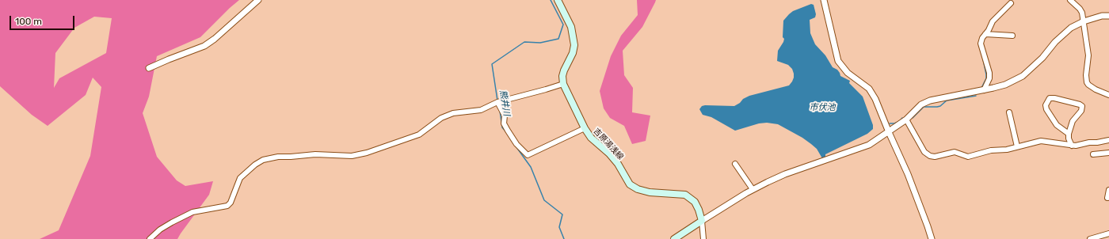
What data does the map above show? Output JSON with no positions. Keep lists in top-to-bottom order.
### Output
{
  "streets": {
    "main road": ["吉原湯浅線"]
  },
  "water": ["熊井川", "市伏池"],
  "scale_bar": "100 m"
}
